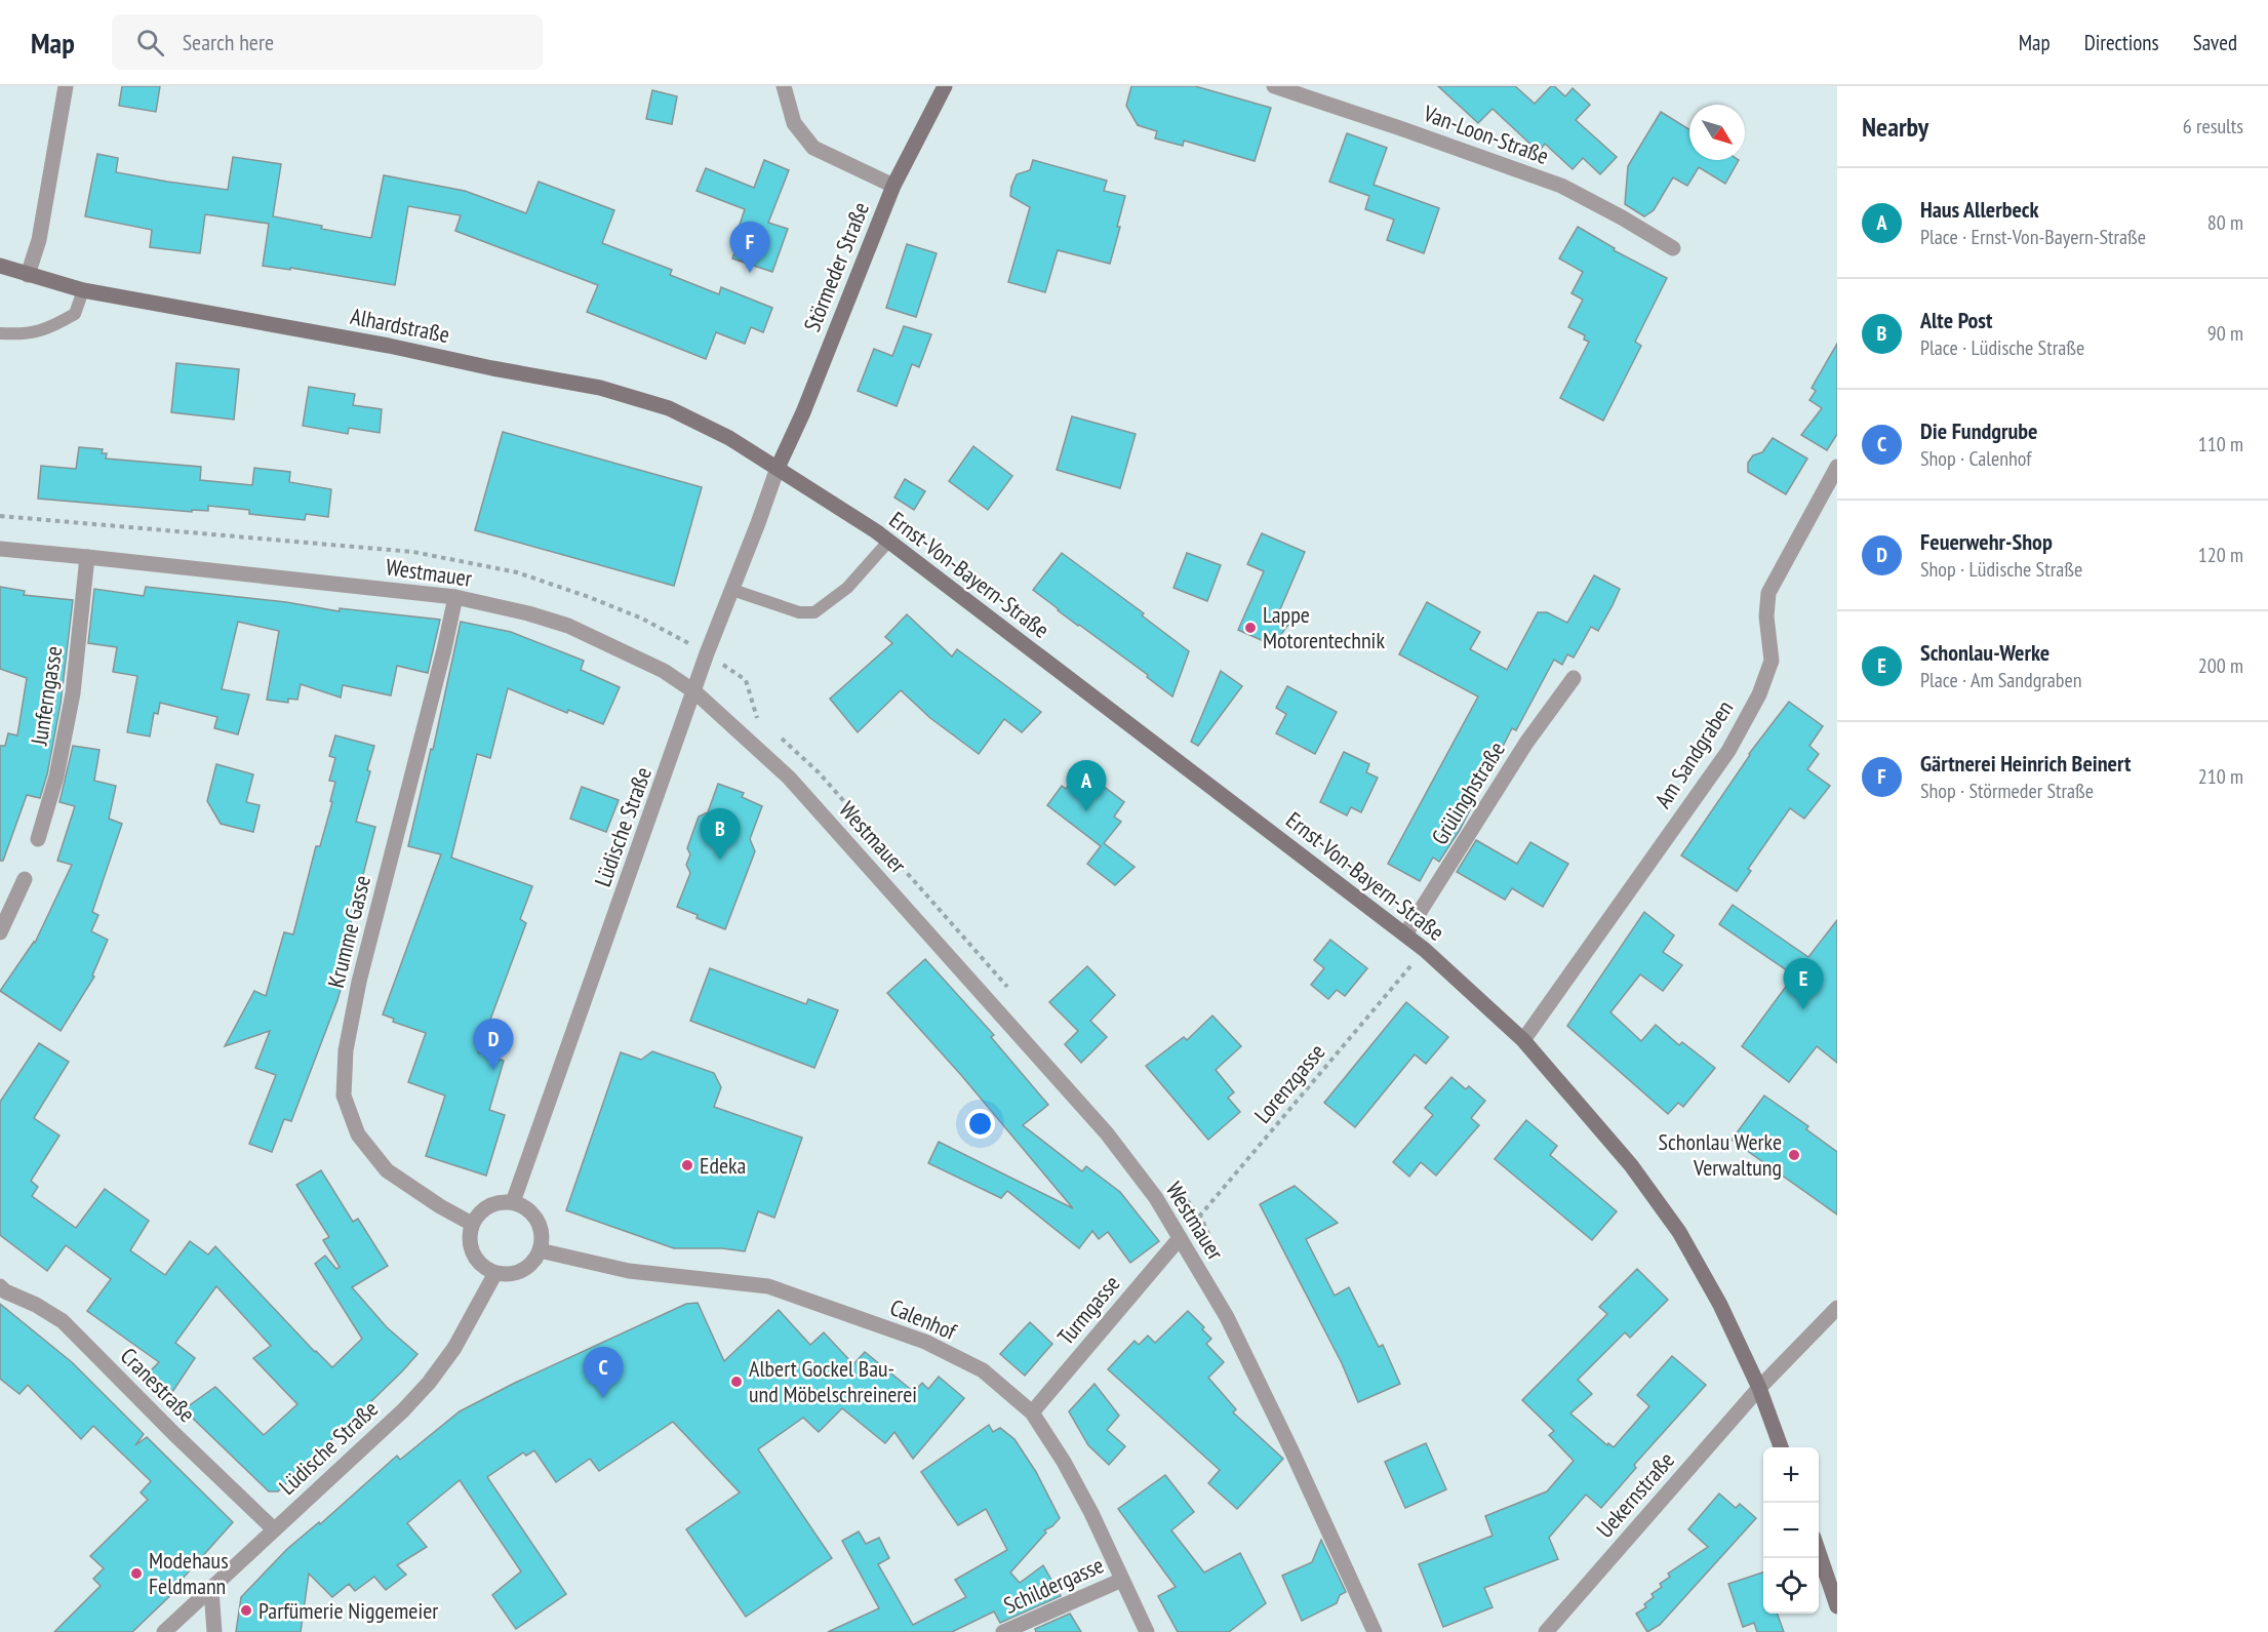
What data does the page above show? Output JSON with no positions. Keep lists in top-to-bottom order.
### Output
{
  "streets": {
    "main road": ["Störmeder Straße", "Alhardstraße", "Ernst-Von-Bayern-Straße"],
    "street": [
      "Van-Loon-Straße",
      "Westmauer",
      "Junferngasse",
      "Am Sandgraben",
      "Grülinghstraße",
      "Lüdische Straße",
      "Krumme Gasse",
      "Turmgasse",
      "Calenhof",
      "Cranestraße",
      "Uekernstraße",
      "Schildergasse"
    ],
    "path": ["Lorenzgasse"]
  },
  "crossings": [
    ["Störmeder Straße", "Alhardstraße"],
    ["Störmeder Straße", "Ernst-Von-Bayern-Straße"],
    ["Störmeder Straße", "Lüdische Straße"],
    ["Alhardstraße", "Ernst-Von-Bayern-Straße"],
    ["Alhardstraße", "Lüdische Straße"],
    ["Westmauer", "Junferngasse"],
    ["Westmauer", "Lüdische Straße"],
    ["Westmauer", "Krumme Gasse"],
    ["Westmauer", "Lorenzgasse"],
    ["Westmauer", "Turmgasse"],
    ["Ernst-Von-Bayern-Straße", "Am Sandgraben"],
    ["Ernst-Von-Bayern-Straße", "Grülinghstraße"],
    ["Ernst-Von-Bayern-Straße", "Lüdische Straße"],
    ["Ernst-Von-Bayern-Straße", "Lorenzgasse"],
    ["Ernst-Von-Bayern-Straße", "Uekernstraße"],
    ["Lüdische Straße", "Krumme Gasse"],
    ["Lüdische Straße", "Calenhof"],
    ["Lüdische Straße", "Cranestraße"],
    ["Krumme Gasse", "Calenhof"],
    ["Lorenzgasse", "Turmgasse"],
    ["Turmgasse", "Calenhof"],
    ["Calenhof", "Schildergasse"]
  ],
  "places": [
    "Lappe Motorentechnik",
    "Schonlau Werke Verwaltung",
    "Edeka",
    "Albert Gockel Bau- und Möbelschreinerei",
    "Modehaus Feldmann",
    "Parfümerie Niggemeier"
  ],
  "north": "bottom right",
  "page": {
    "header": "Map",
    "search": "Search here",
    "nav": ["Map", "Directions", "Saved"],
    "heading": ["Nearby", "6 results"],
    "list": [
      {
        "mark": "A",
        "name": "Haus Allerbeck",
        "note": "Place · Ernst-Von-Bayern-Straße",
        "value": "80 m"
      },
      {
        "mark": "B",
        "name": "Alte Post",
        "note": "Place · Lüdische Straße",
        "value": "90 m"
      },
      {
        "mark": "C",
        "name": "Die Fundgrube",
        "note": "Shop · Calenhof",
        "value": "110 m"
      },
      {
        "mark": "D",
        "name": "Feuerwehr-Shop",
        "note": "Shop · Lüdische Straße",
        "value": "120 m"
      },
      {
        "mark": "E",
        "name": "Schonlau-Werke",
        "note": "Place · Am Sandgraben",
        "value": "200 m"
      },
      {
        "mark": "F",
        "name": "Gärtnerei Heinrich Beinert",
        "note": "Shop · Störmeder Straße",
        "value": "210 m"
      }
    ],
    "pins": [
      "F",
      "A",
      "B",
      "E",
      "D",
      "C"
    ],
    "map_buttons": ["+", "−"]
  }
}
